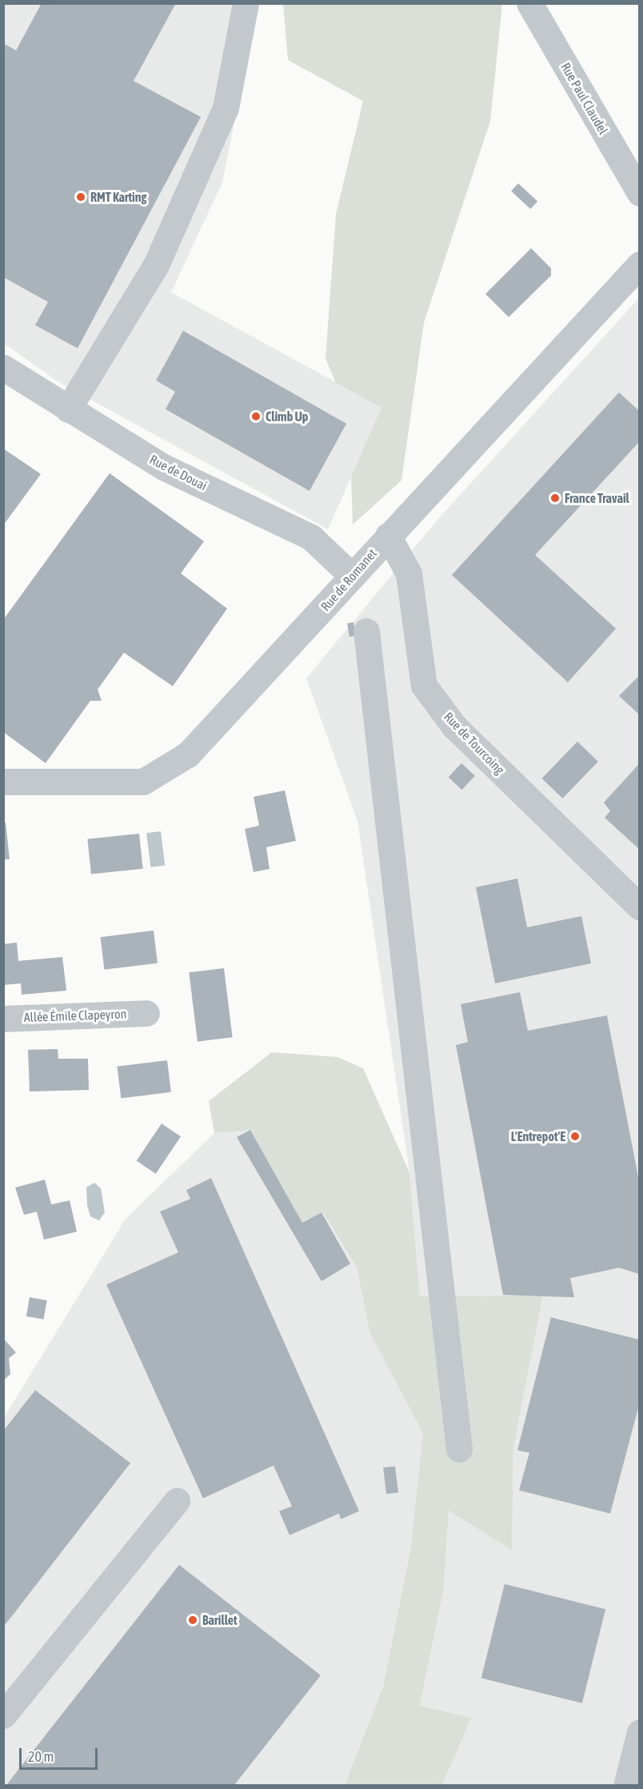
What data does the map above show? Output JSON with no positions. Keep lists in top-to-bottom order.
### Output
{
  "streets": {
    "street": [
      "Rue Paul Claudel",
      "Rue de Douai",
      "Rue de Romanet",
      "Rue de Tourcoing",
      "Allée Émile Clapeyron"
    ]
  },
  "crossings": [
    ["Rue de Douai", "Rue de Romanet"],
    ["Rue de Romanet", "Rue de Tourcoing"]
  ],
  "places": [
    "RMT Karting",
    "Climb Up",
    "France Travail",
    "L'Entrepot'E",
    "Barillet"
  ],
  "scale_bar": "20 m"
}
